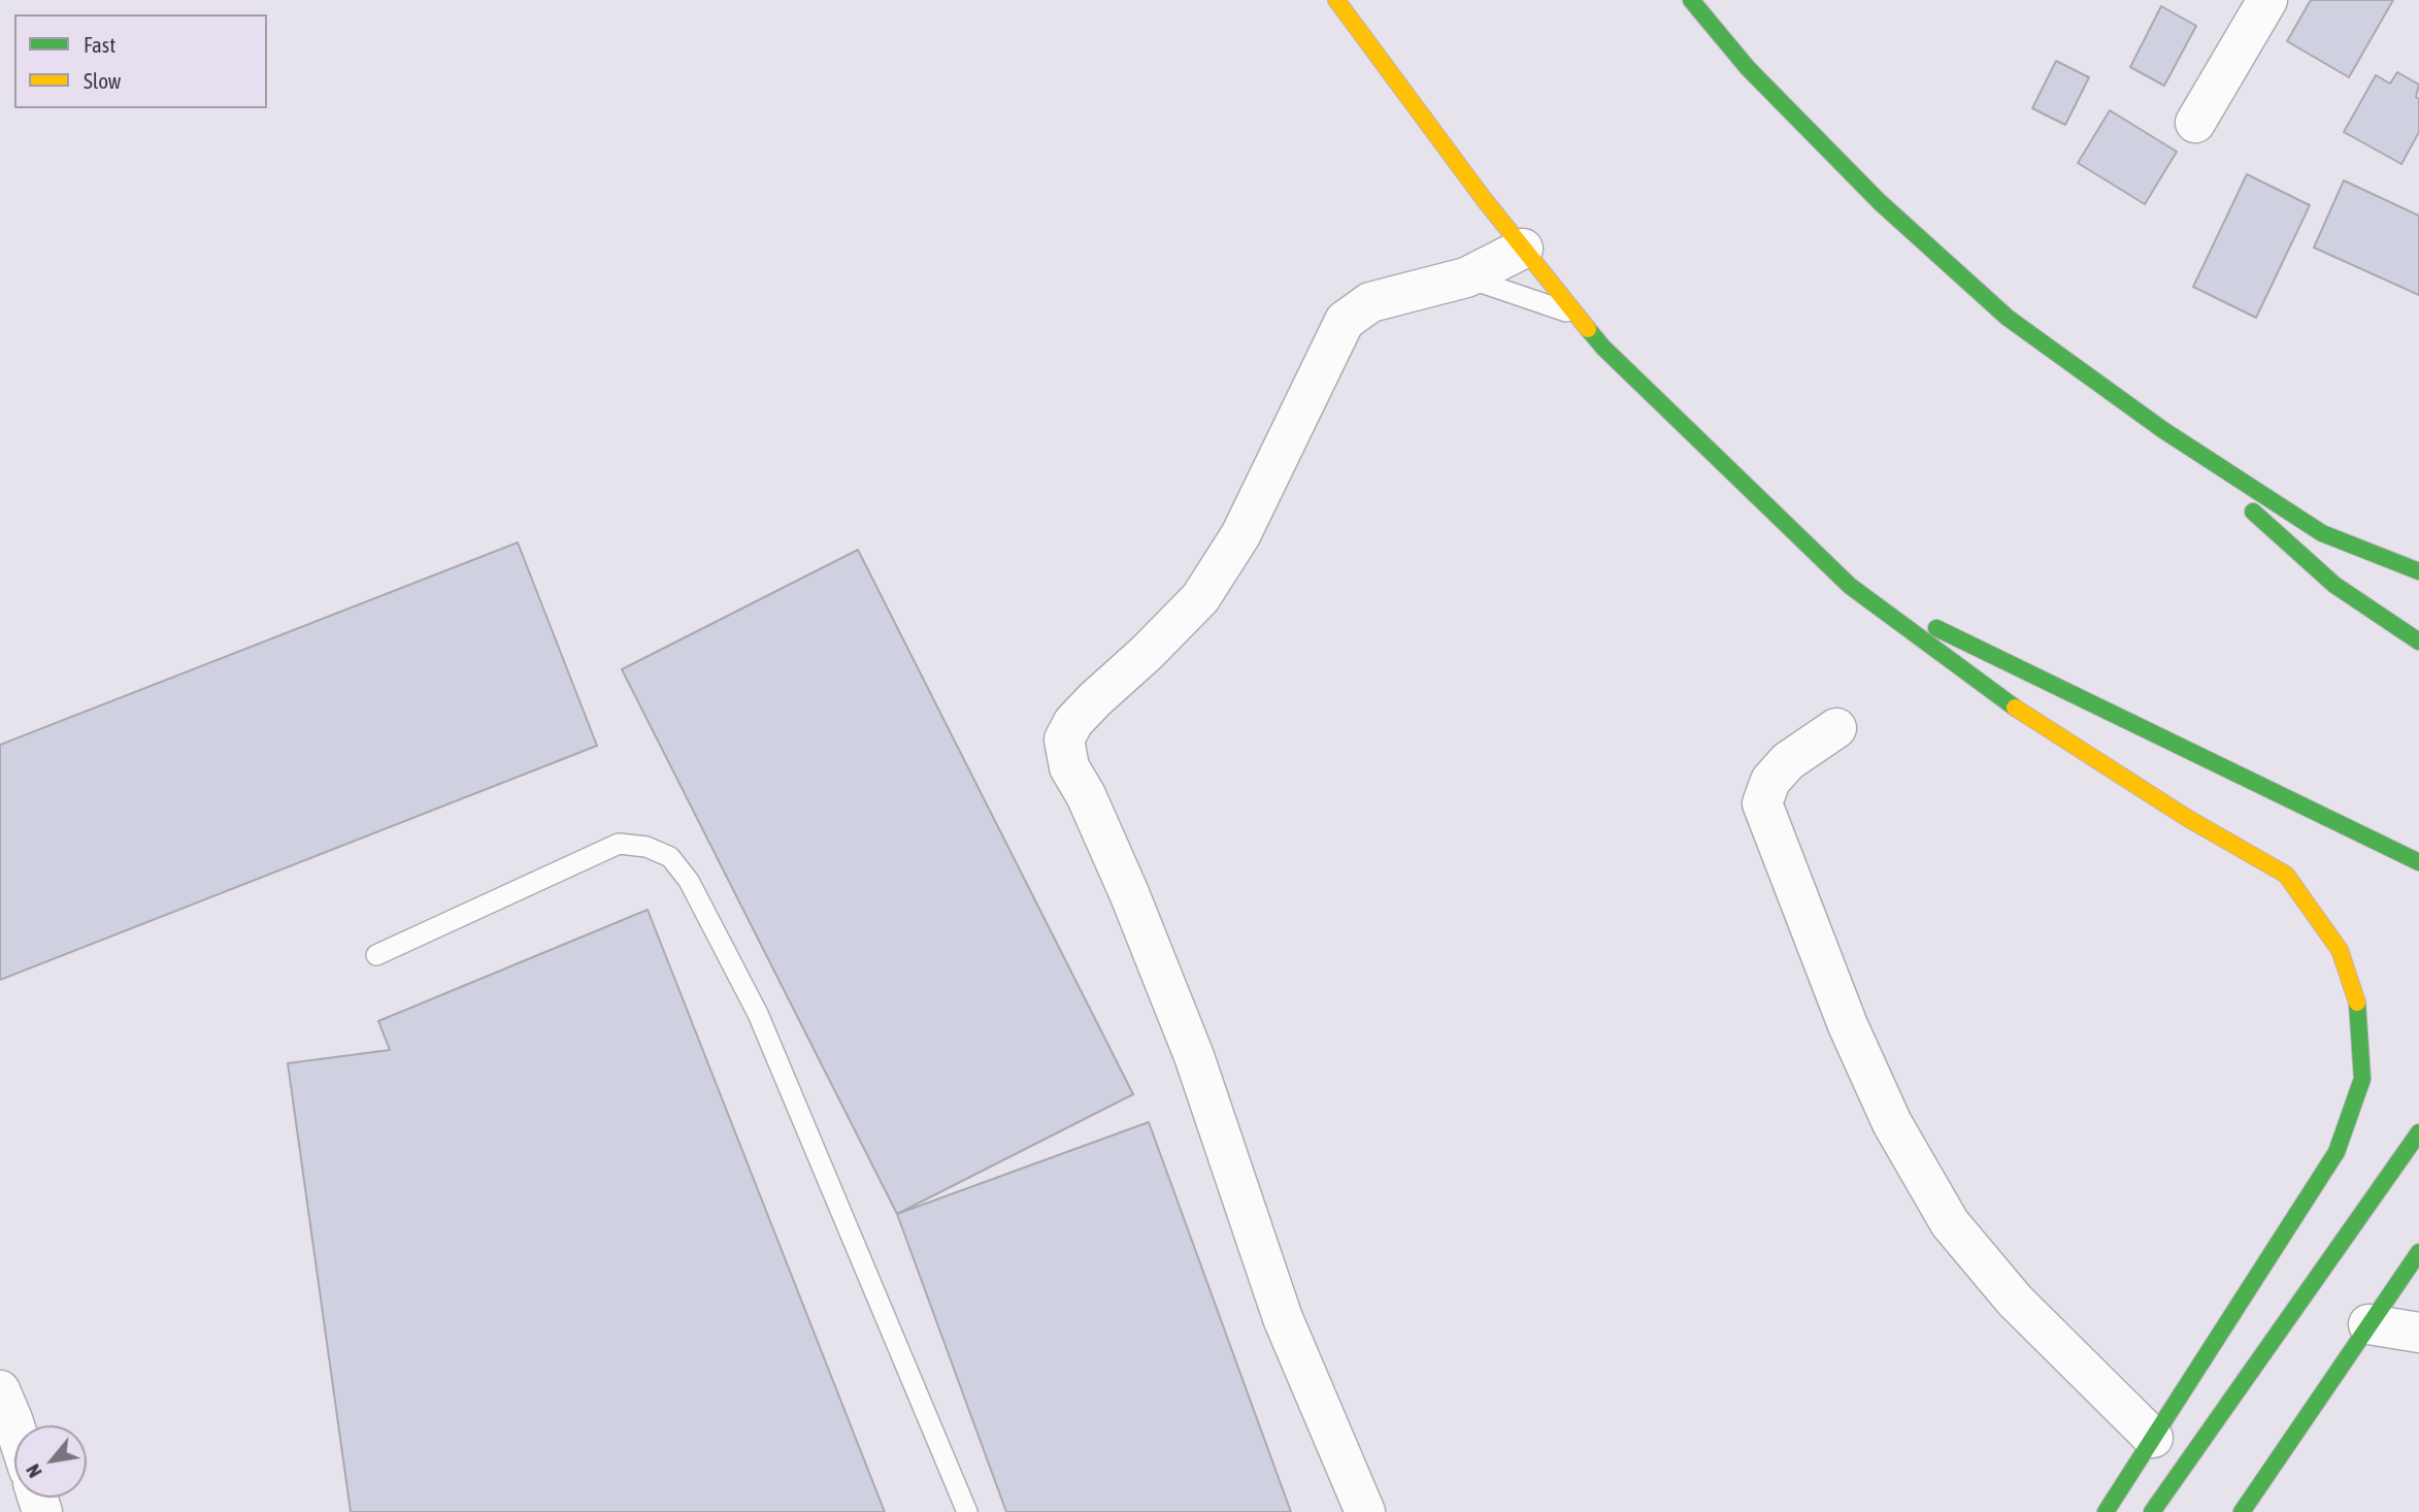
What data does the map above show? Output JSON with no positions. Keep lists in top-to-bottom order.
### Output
{
  "legend": ["Fast", "Slow"],
  "north": "bottom left"
}
